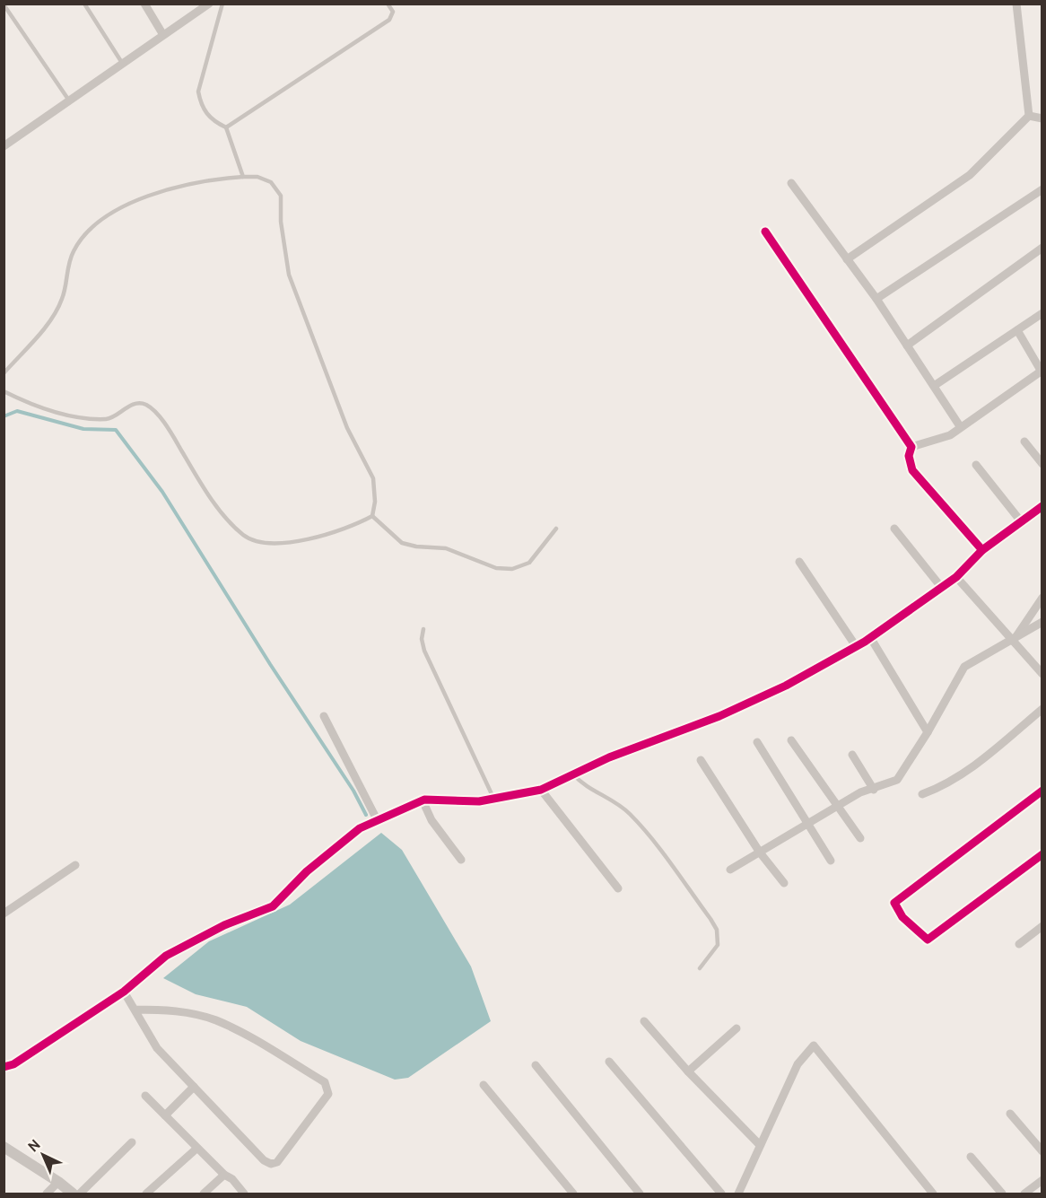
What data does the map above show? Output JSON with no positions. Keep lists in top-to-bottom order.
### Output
{
  "north": "top left"
}
